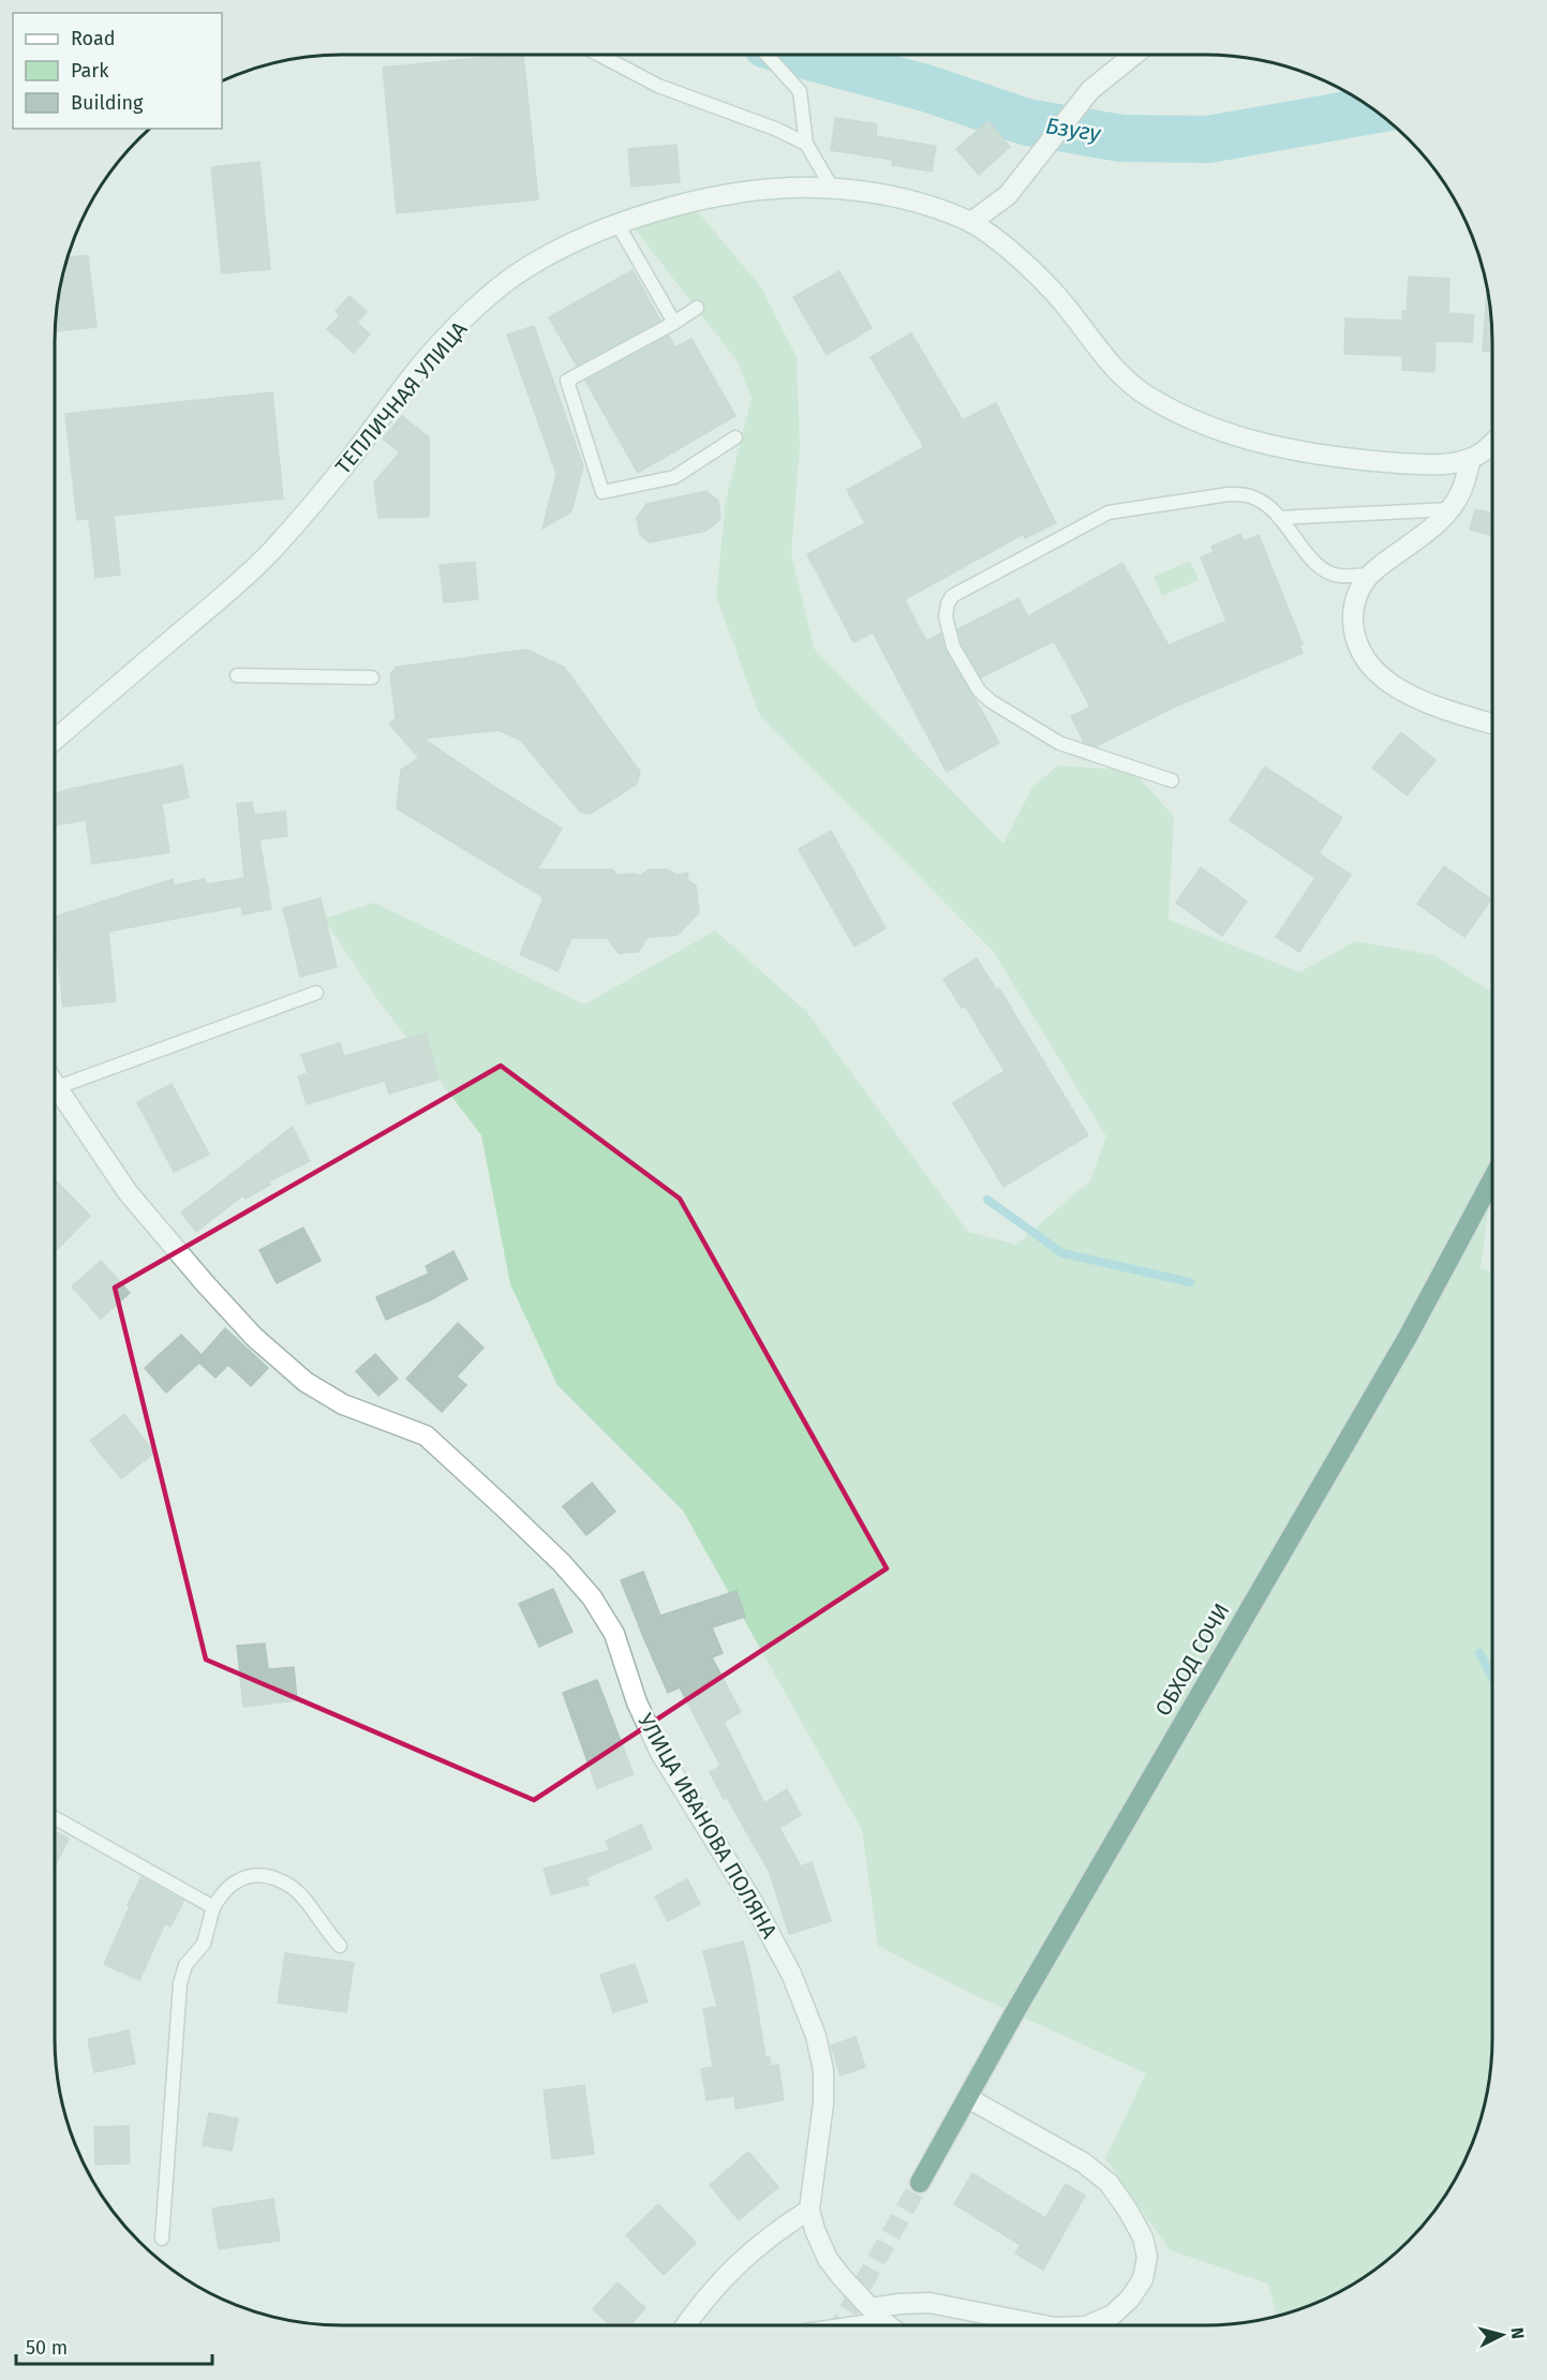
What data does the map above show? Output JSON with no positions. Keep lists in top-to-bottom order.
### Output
{
  "streets": {
    "highway": ["ОБХОД СОЧИ"],
    "street": ["ТЕПЛИЧНАЯ УЛИЦА", "УЛИЦА ИВАНОВА ПОЛЯНА"]
  },
  "water": ["Бзугу"],
  "legend": ["Road", "Park", "Building"],
  "scale_bar": "50 m",
  "north": "right"
}
